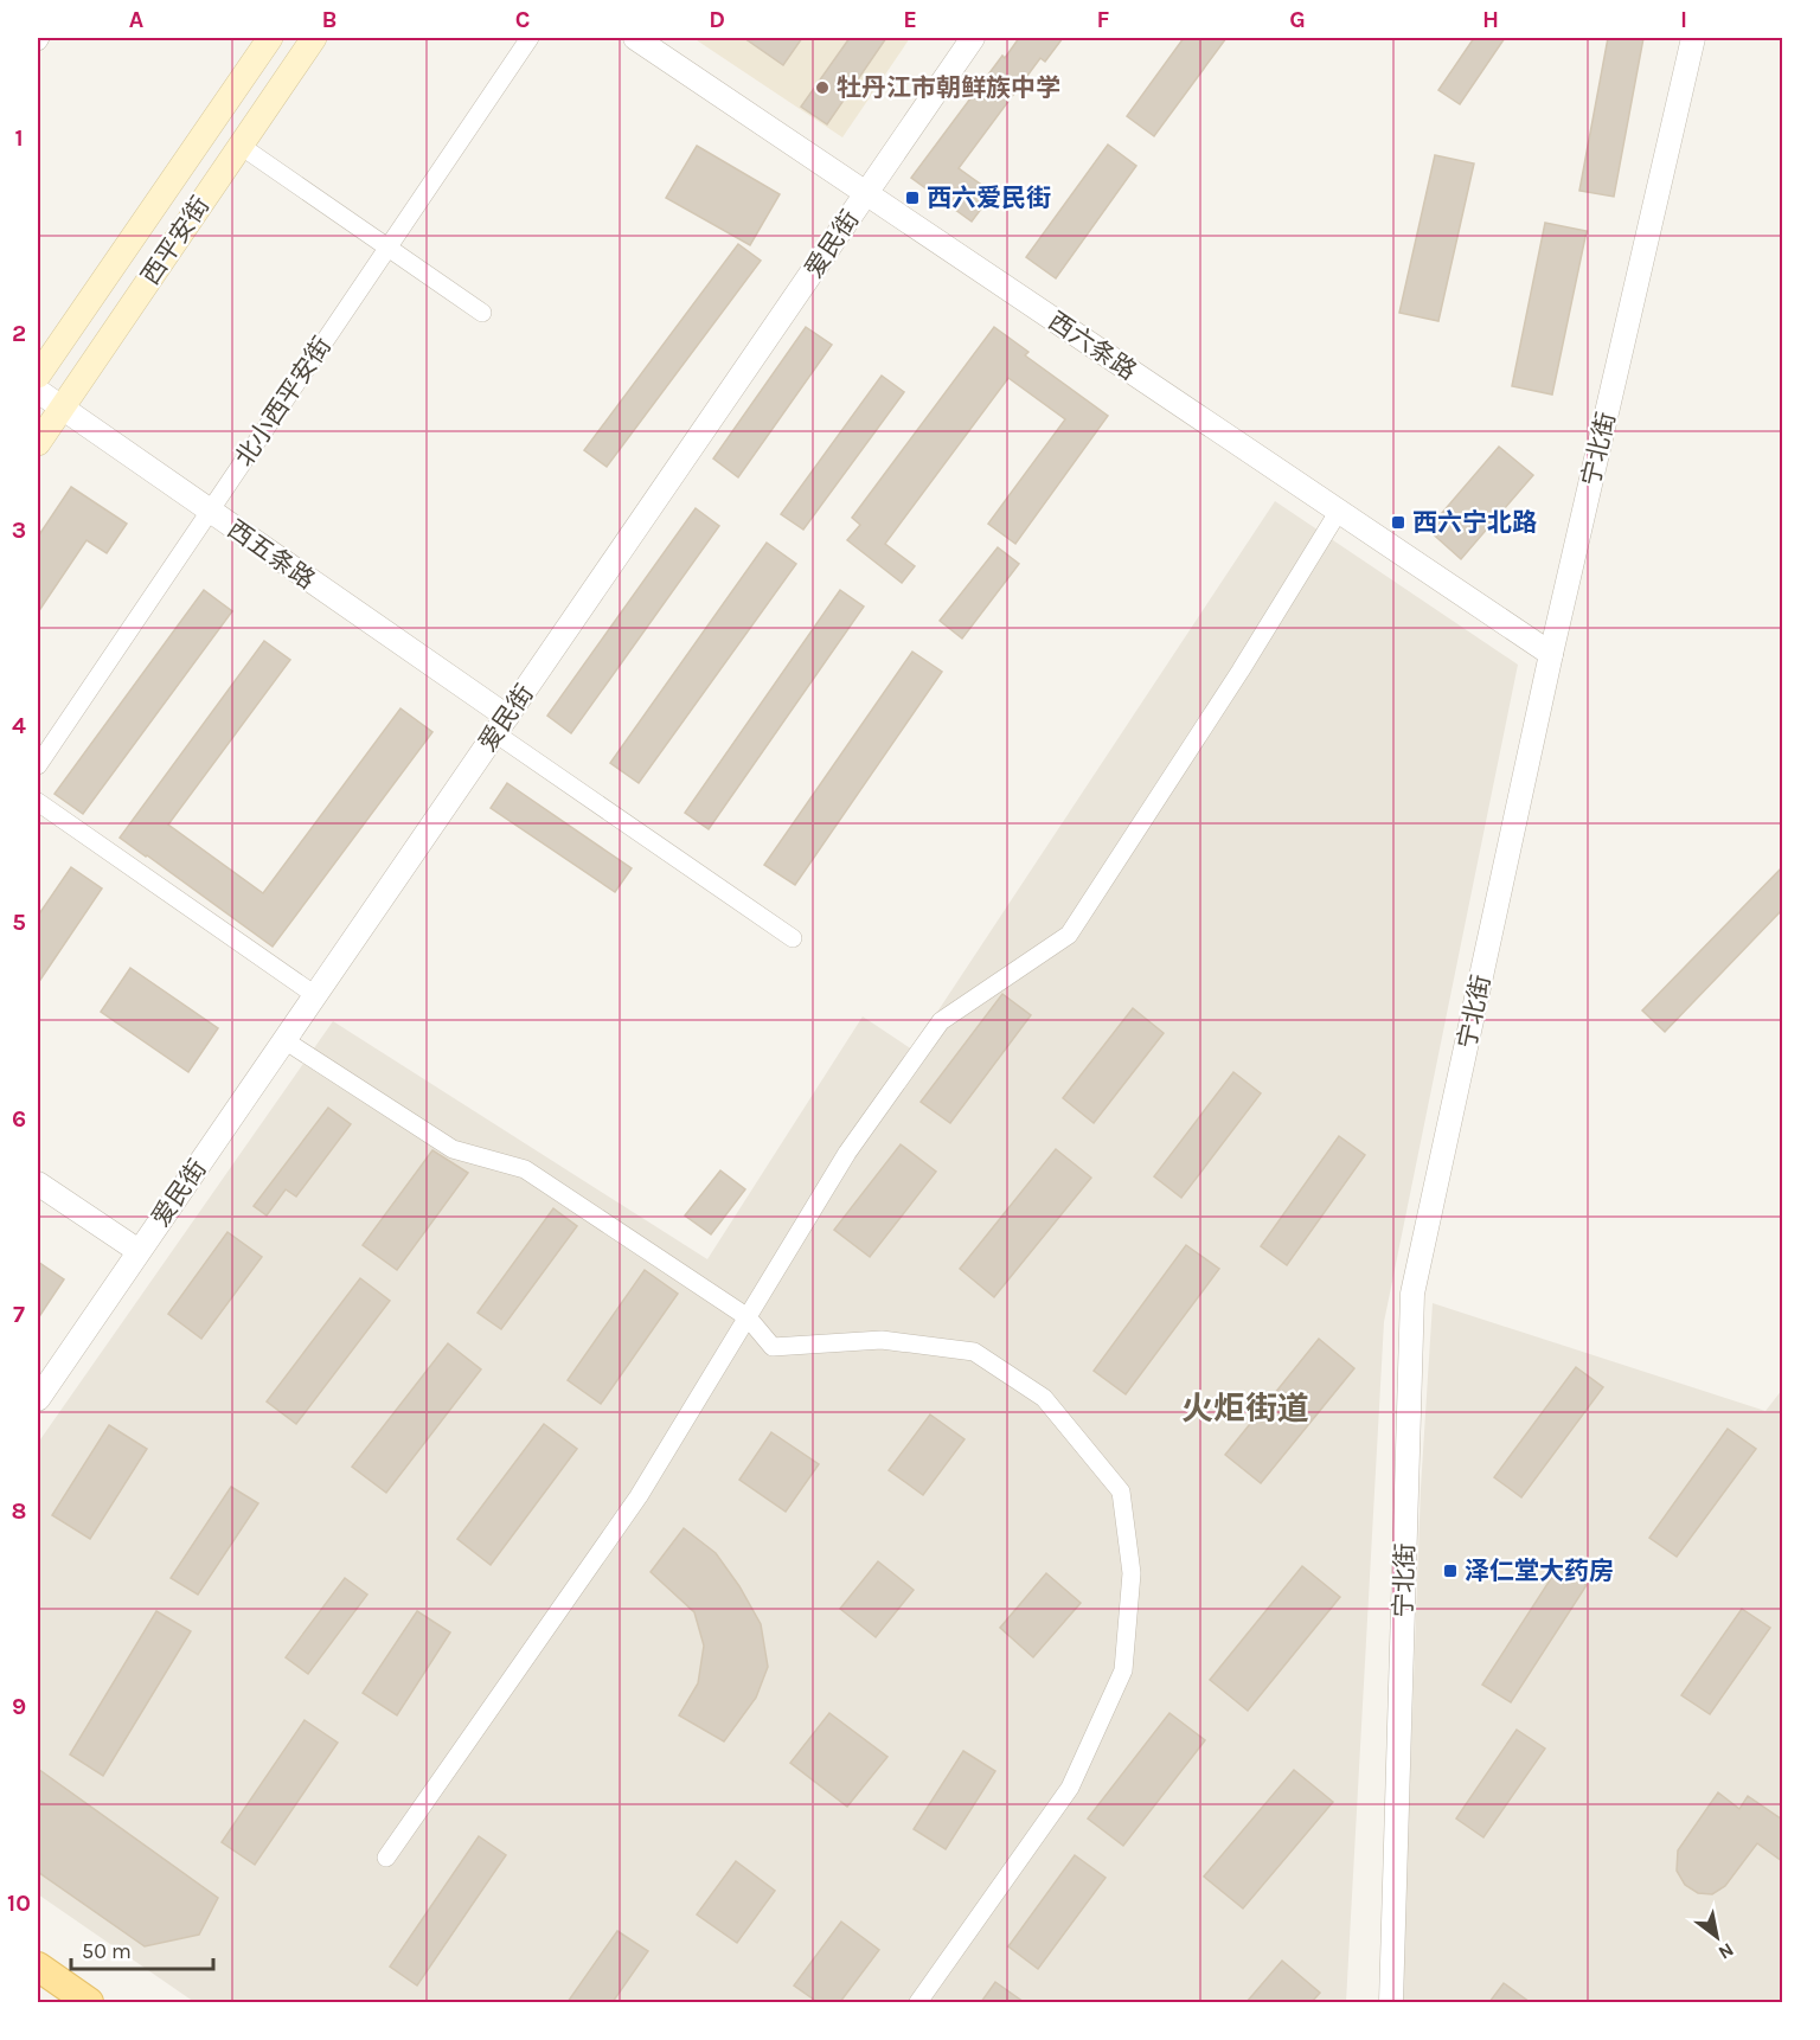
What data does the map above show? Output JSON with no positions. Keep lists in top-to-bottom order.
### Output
{
  "streets": {
    "main road": ["西平安街"],
    "street": [
      "爱民街",
      "西六条路",
      "北小西平安街",
      "宁北街",
      "西五条路"
    ]
  },
  "crossings": [
    ["西平安街", "西五条路"],
    ["爱民街", "西六条路"],
    ["爱民街", "西五条路"],
    ["西六条路", "宁北街"],
    ["北小西平安街", "西五条路"]
  ],
  "districts": ["火炬街道"],
  "places": {
    "other": ["牡丹江市朝鲜族中学"],
    "transit": ["西六爱民街", "西六宁北路", "泽仁堂大药房"]
  },
  "scale_bar": "50 m",
  "north": "bottom right",
  "grid": {
    "columns": [
      "A",
      "B",
      "C",
      "D",
      "E",
      "F",
      "G",
      "H",
      "I"
    ],
    "rows": [
      "1",
      "2",
      "3",
      "4",
      "5",
      "6",
      "7",
      "8",
      "9",
      "10"
    ]
  }
}
